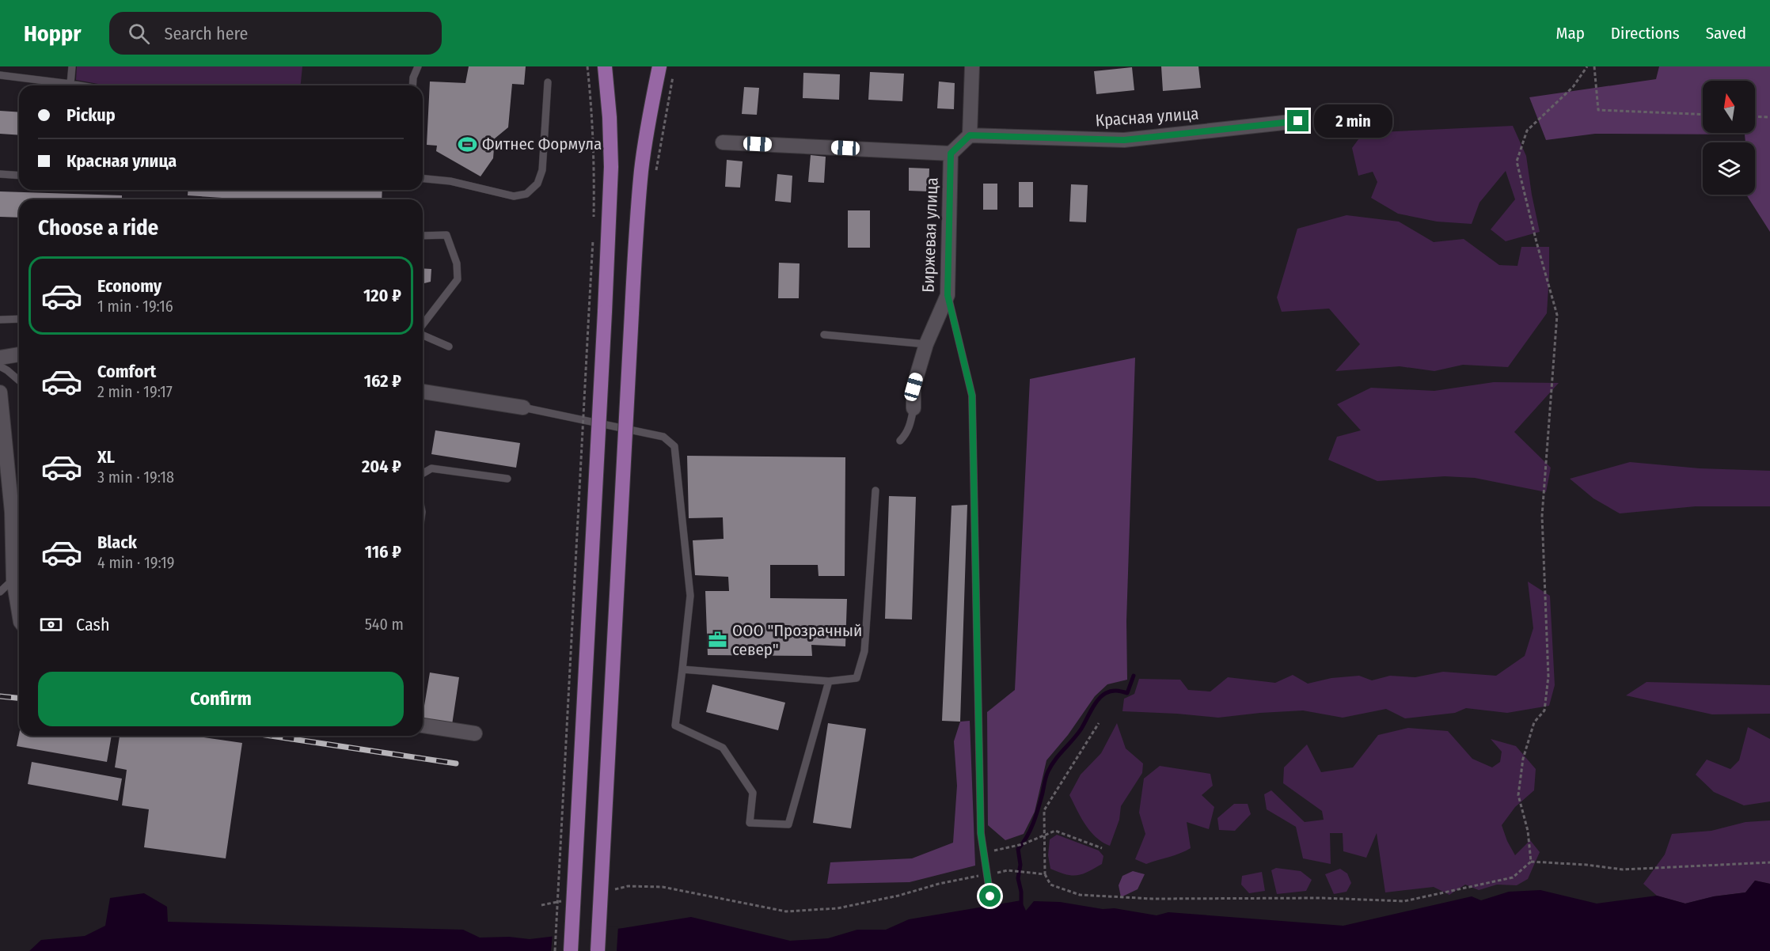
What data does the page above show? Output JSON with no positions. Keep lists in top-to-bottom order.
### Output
{
  "streets": {
    "street": ["Красная улица", "Биржевая улица"]
  },
  "places": {
    "sports": ["Фитнес Формула"],
    "office": ["ООО \"Прозрачный север\""]
  },
  "north": "top",
  "page": {
    "header": "Hoppr",
    "search": "Search here",
    "nav": ["Map", "Directions", "Saved"],
    "banner": ["Pickup", "Красная улица"],
    "bubble": "2 min",
    "heading": "Choose a ride",
    "list": [
      {
        "name": "Economy",
        "note": "1 min · 19:16",
        "value": "120 ₽"
      },
      {
        "name": "Comfort",
        "note": "2 min · 19:17",
        "value": "162 ₽"
      },
      {
        "name": "XL",
        "note": "3 min · 19:18",
        "value": "204 ₽"
      },
      {
        "name": "Black",
        "note": "4 min · 19:19",
        "value": "116 ₽"
      }
    ],
    "pay": ["Cash", "540 m"],
    "buttons": "Confirm"
  }
}
